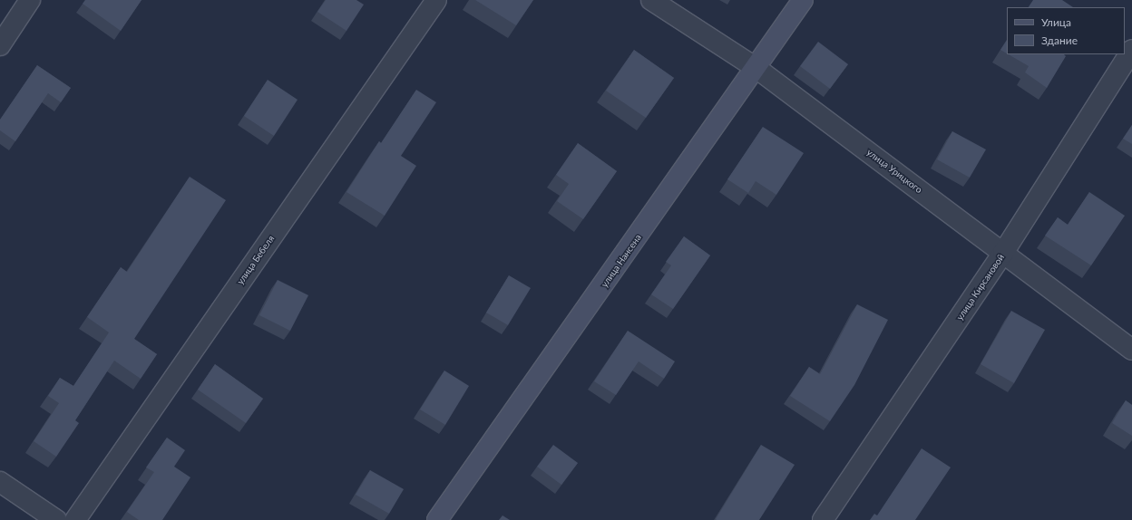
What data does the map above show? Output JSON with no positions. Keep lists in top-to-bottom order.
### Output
{
  "streets": {
    "main road": ["улица Нансена"],
    "street": ["улица Урицкого", "улица Бебеля", "улица Кирсановой"]
  },
  "crossings": [
    ["улица Урицкого", "улица Нансена"],
    ["улица Урицкого", "улица Кирсановой"]
  ],
  "legend": ["Улица", "Здание"]
}
